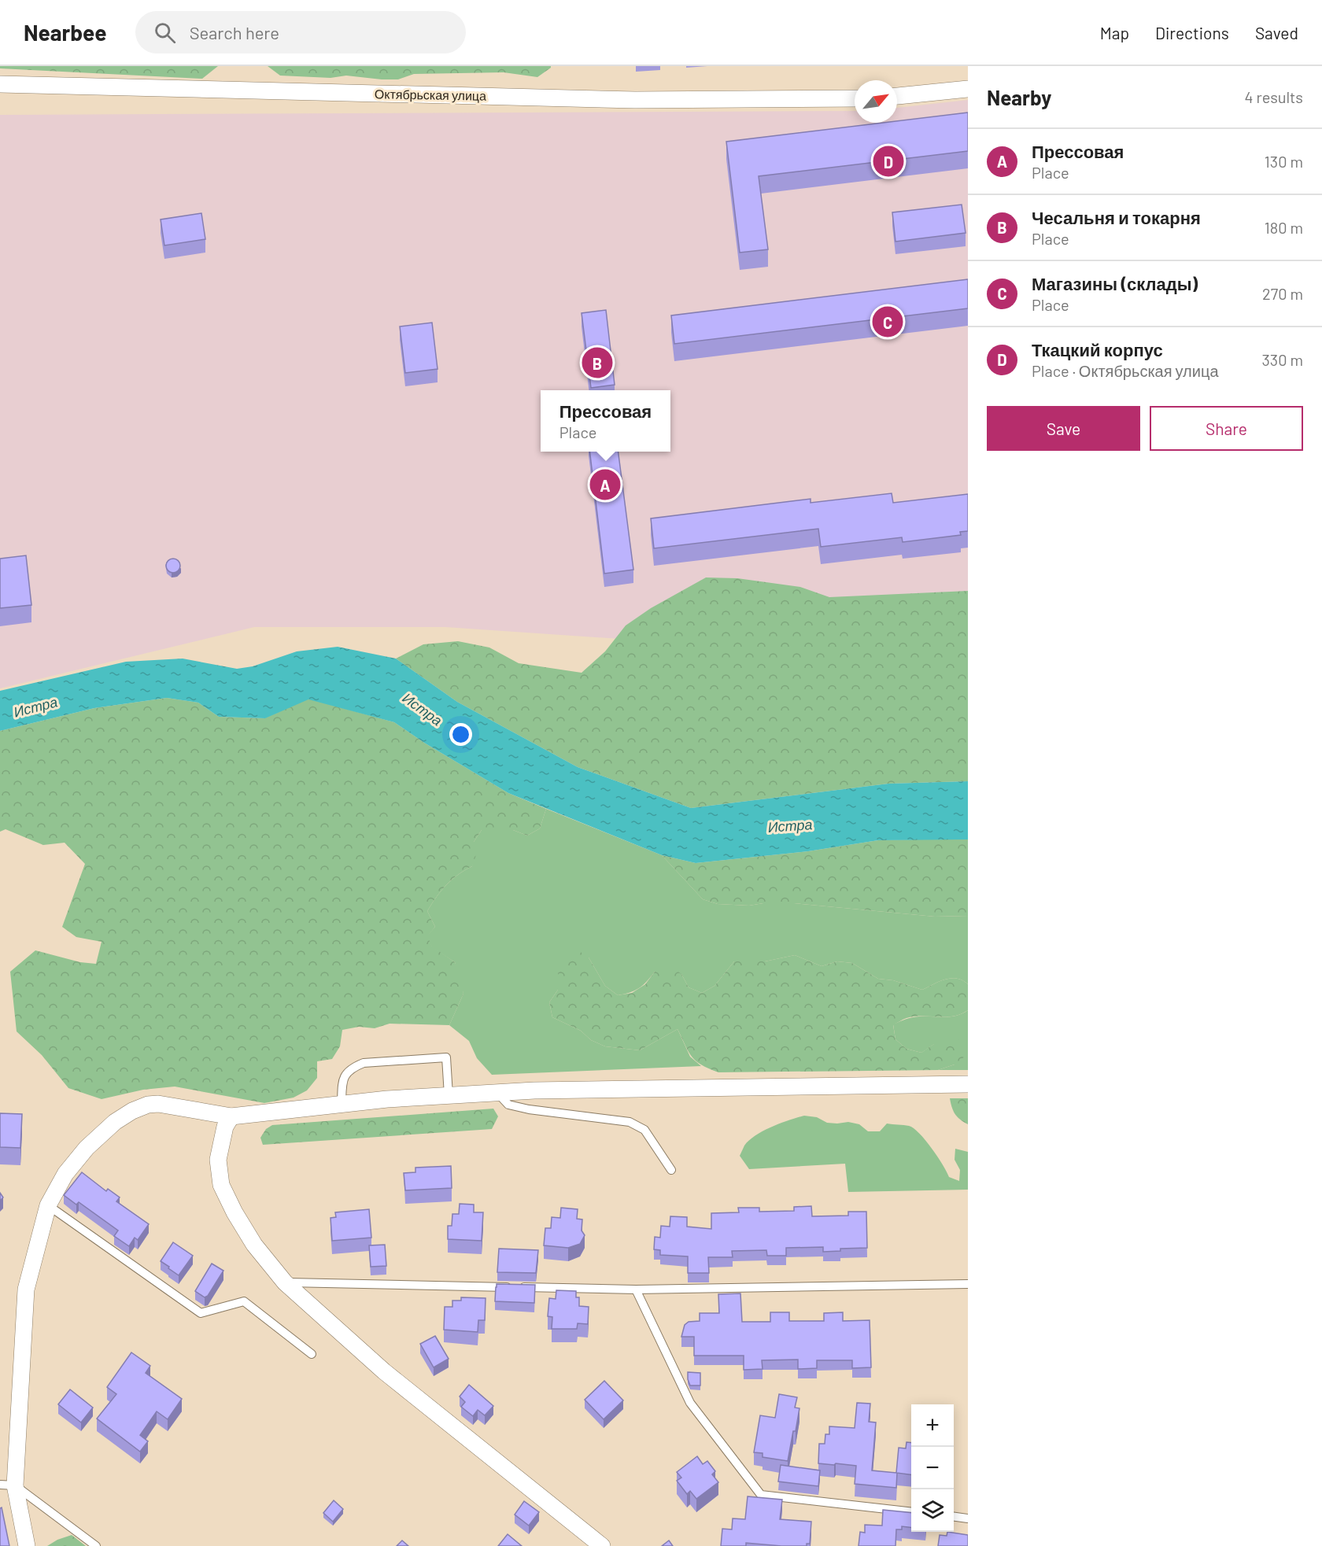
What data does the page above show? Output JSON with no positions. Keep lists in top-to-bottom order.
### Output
{
  "streets": {
    "street": ["Октябрьская улица"]
  },
  "water": ["Истра"],
  "north": "top right",
  "page": {
    "header": "Nearbee",
    "search": "Search here",
    "nav": ["Map", "Directions", "Saved"],
    "heading": ["Nearby", "4 results"],
    "list": [
      {
        "mark": "A",
        "name": "Прессовая",
        "note": "Place",
        "value": "130 m"
      },
      {
        "mark": "B",
        "name": "Чесальня и токарня",
        "note": "Place",
        "value": "180 m"
      },
      {
        "mark": "C",
        "name": "Магазины (склады)",
        "note": "Place",
        "value": "270 m"
      },
      {
        "mark": "D",
        "name": "Ткацкий корпус",
        "note": "Place · Октябрьская улица",
        "value": "330 m"
      }
    ],
    "pins": [
      "D",
      "C",
      "B",
      "A"
    ],
    "popup": ["Прессовая", "Place"],
    "buttons": ["Save", "Share"],
    "map_buttons": ["+", "−"]
  }
}
